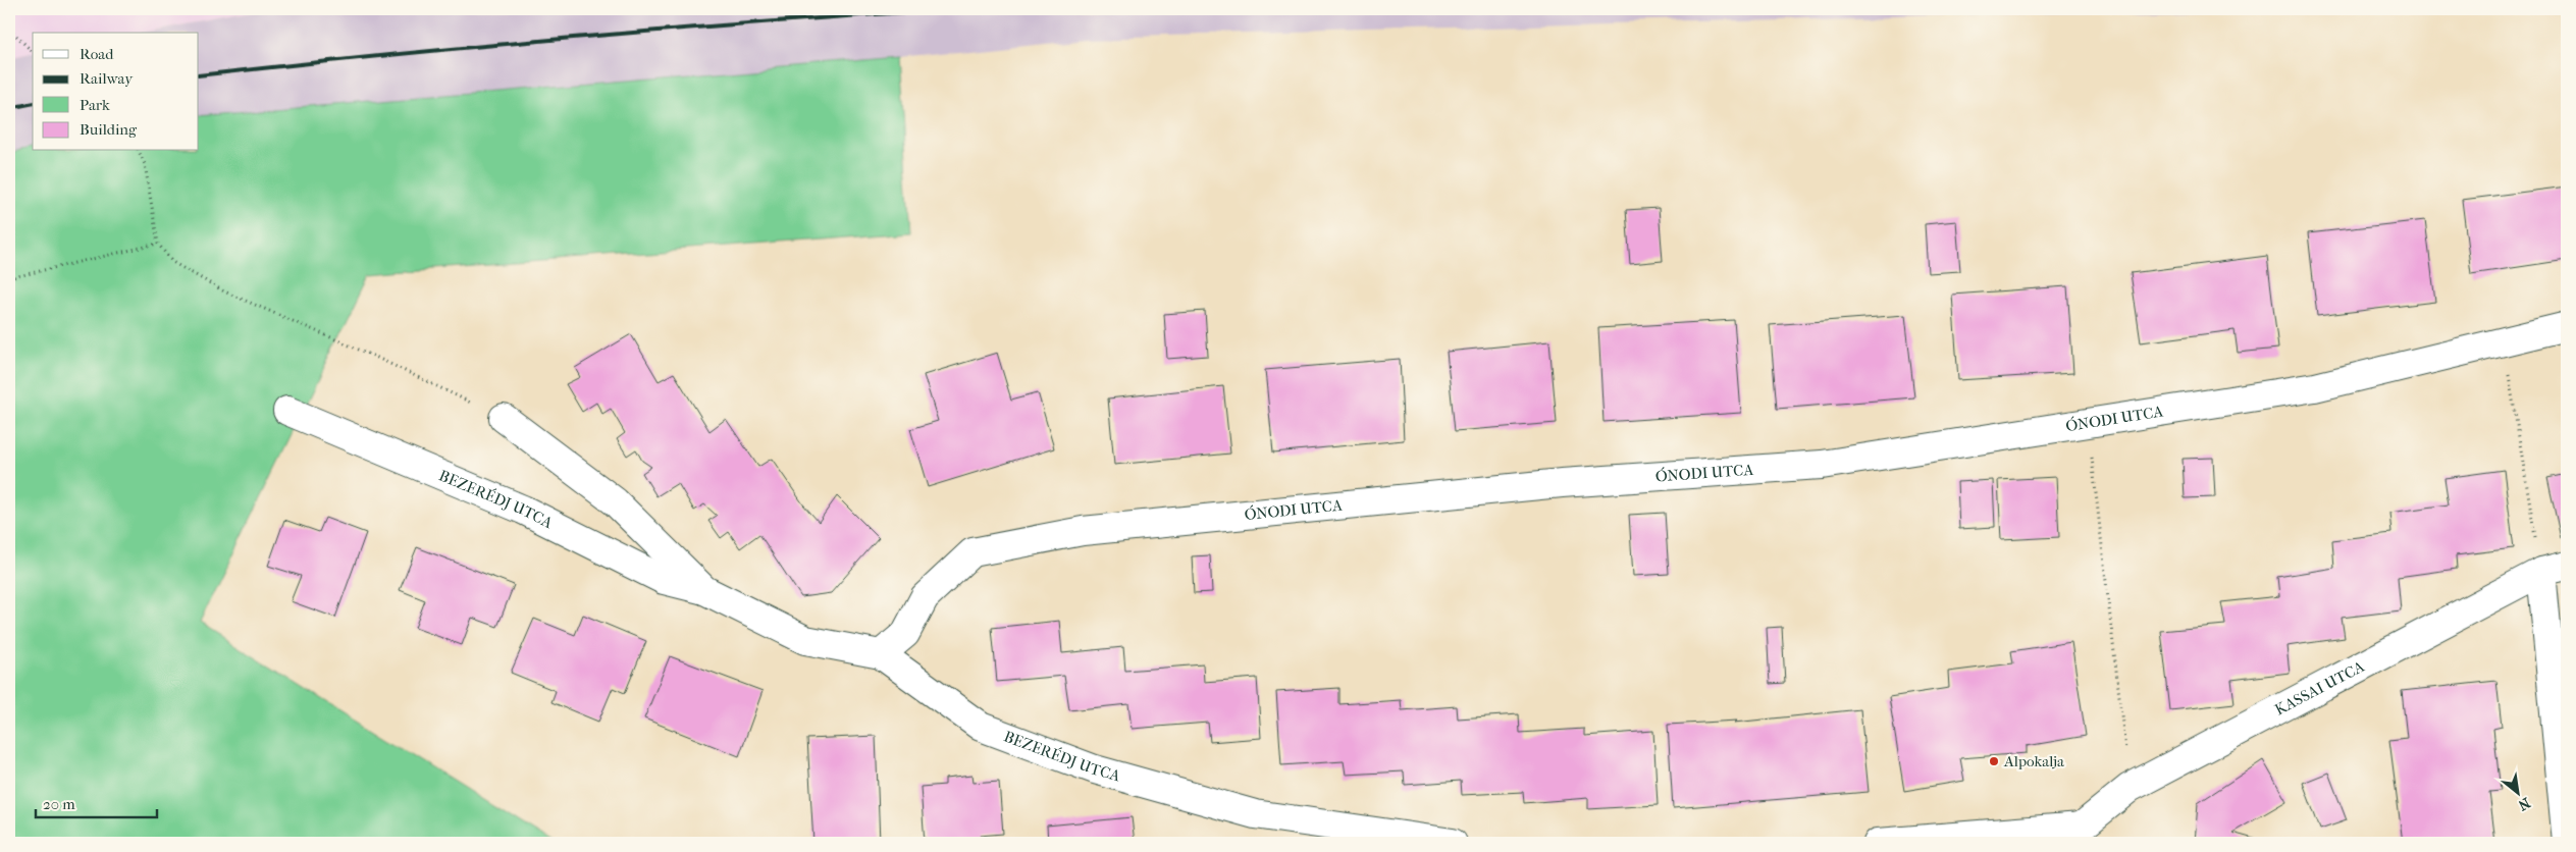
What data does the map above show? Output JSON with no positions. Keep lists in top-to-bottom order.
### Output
{
  "streets": {
    "street": ["ÓNODI UTCA", "BEZERÉDJ UTCA", "KASSAI UTCA"]
  },
  "crossings": [
    ["ÓNODI UTCA", "BEZERÉDJ UTCA"]
  ],
  "places": ["Alpokalja"],
  "legend": [
    "Road",
    "Railway",
    "Park",
    "Building"
  ],
  "scale_bar": "20 m",
  "north": "bottom right"
}
